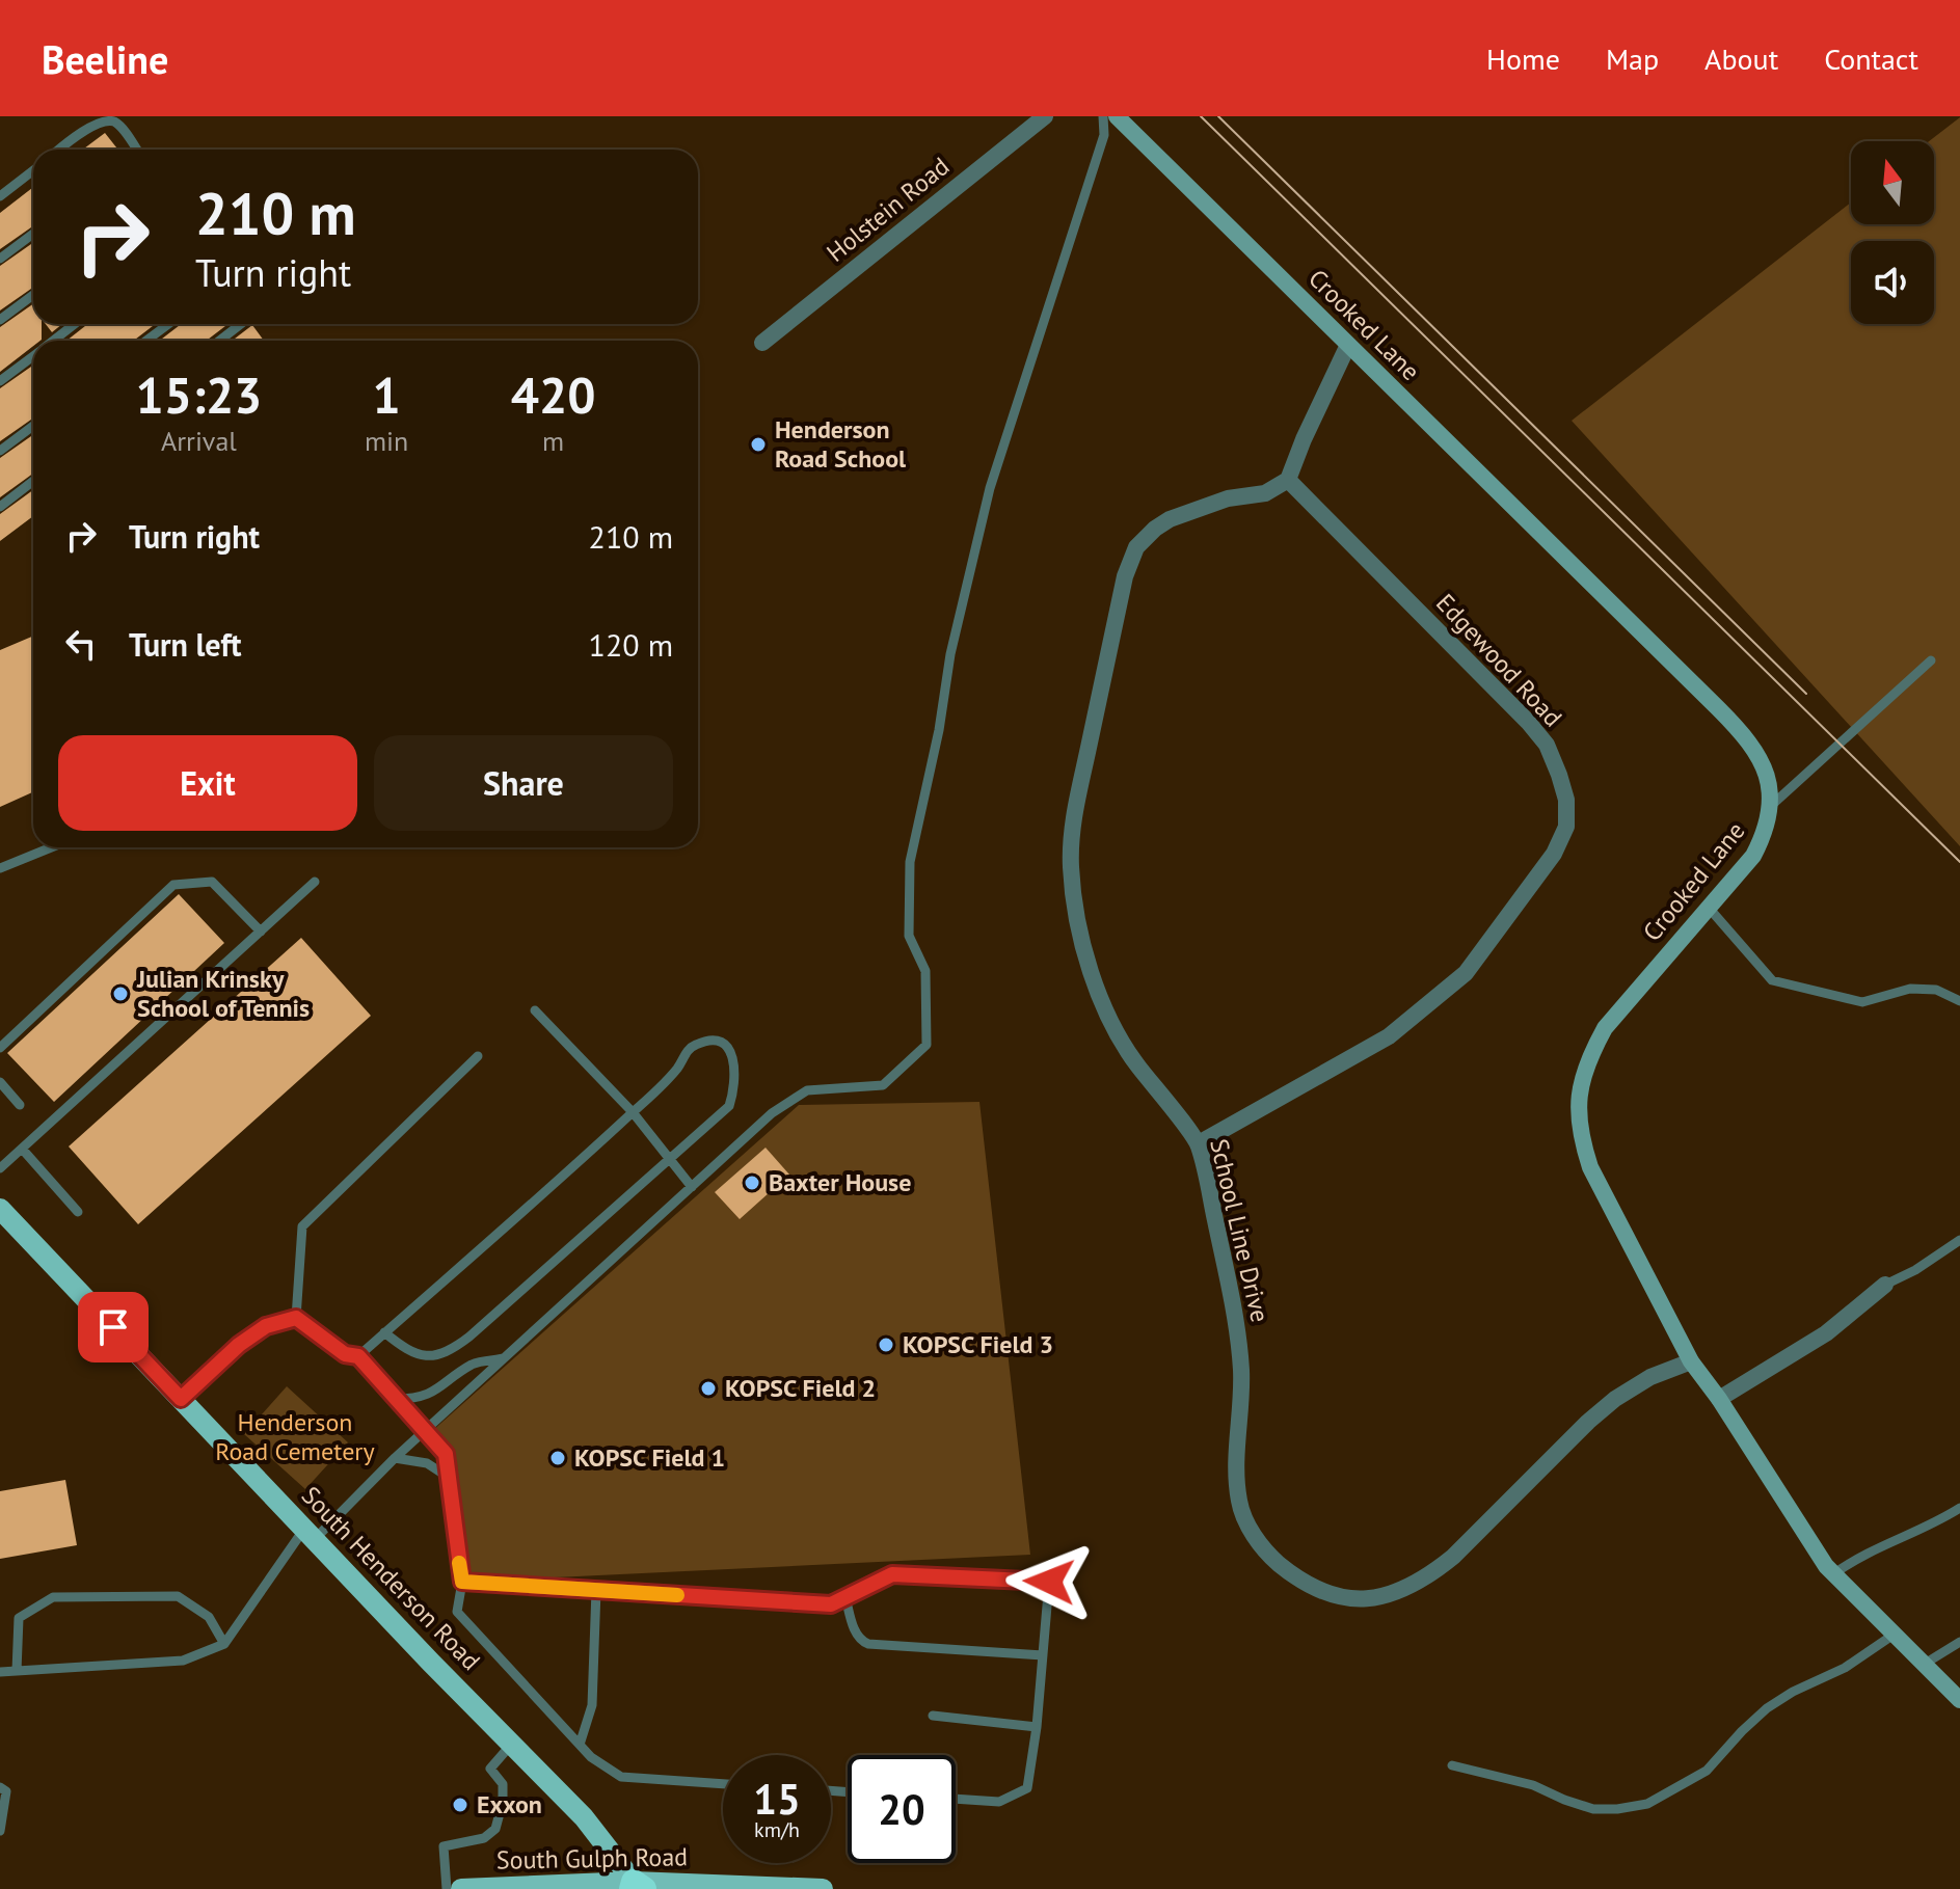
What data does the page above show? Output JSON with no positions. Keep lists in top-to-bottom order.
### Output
{
  "streets": {
    "main road": ["South Henderson Road", "South Gulph Road"],
    "street": [
      "Holstein Road",
      "Crooked Lane",
      "Edgewood Road",
      "School Line Drive"
    ]
  },
  "crossings": [
    ["Crooked Lane", "School Line Drive"],
    ["Edgewood Road", "School Line Drive"],
    ["South Henderson Road", "South Gulph Road"]
  ],
  "parks": ["Henderson Road Cemetery"],
  "places": [
    "Henderson Road School",
    "Julian Krinsky School of Tennis",
    "Baxter House",
    "KOPSC Field 3",
    "KOPSC Field 2",
    "KOPSC Field 1",
    "Exxon"
  ],
  "north": "top",
  "page": {
    "header": "Beeline",
    "nav": [
      "Home",
      "Map",
      "About",
      "Contact"
    ],
    "turn": ["210 m", "Turn right"],
    "eta": [
      "15:23",
      "Arrival",
      "1",
      "min",
      "420",
      "m"
    ],
    "list": [
      {
        "name": "Turn right",
        "value": "210 m"
      },
      {
        "name": "Turn left",
        "value": "120 m"
      }
    ],
    "buttons": ["Exit", "Share"],
    "speed": "15 km/h",
    "limit": "20"
  }
}
